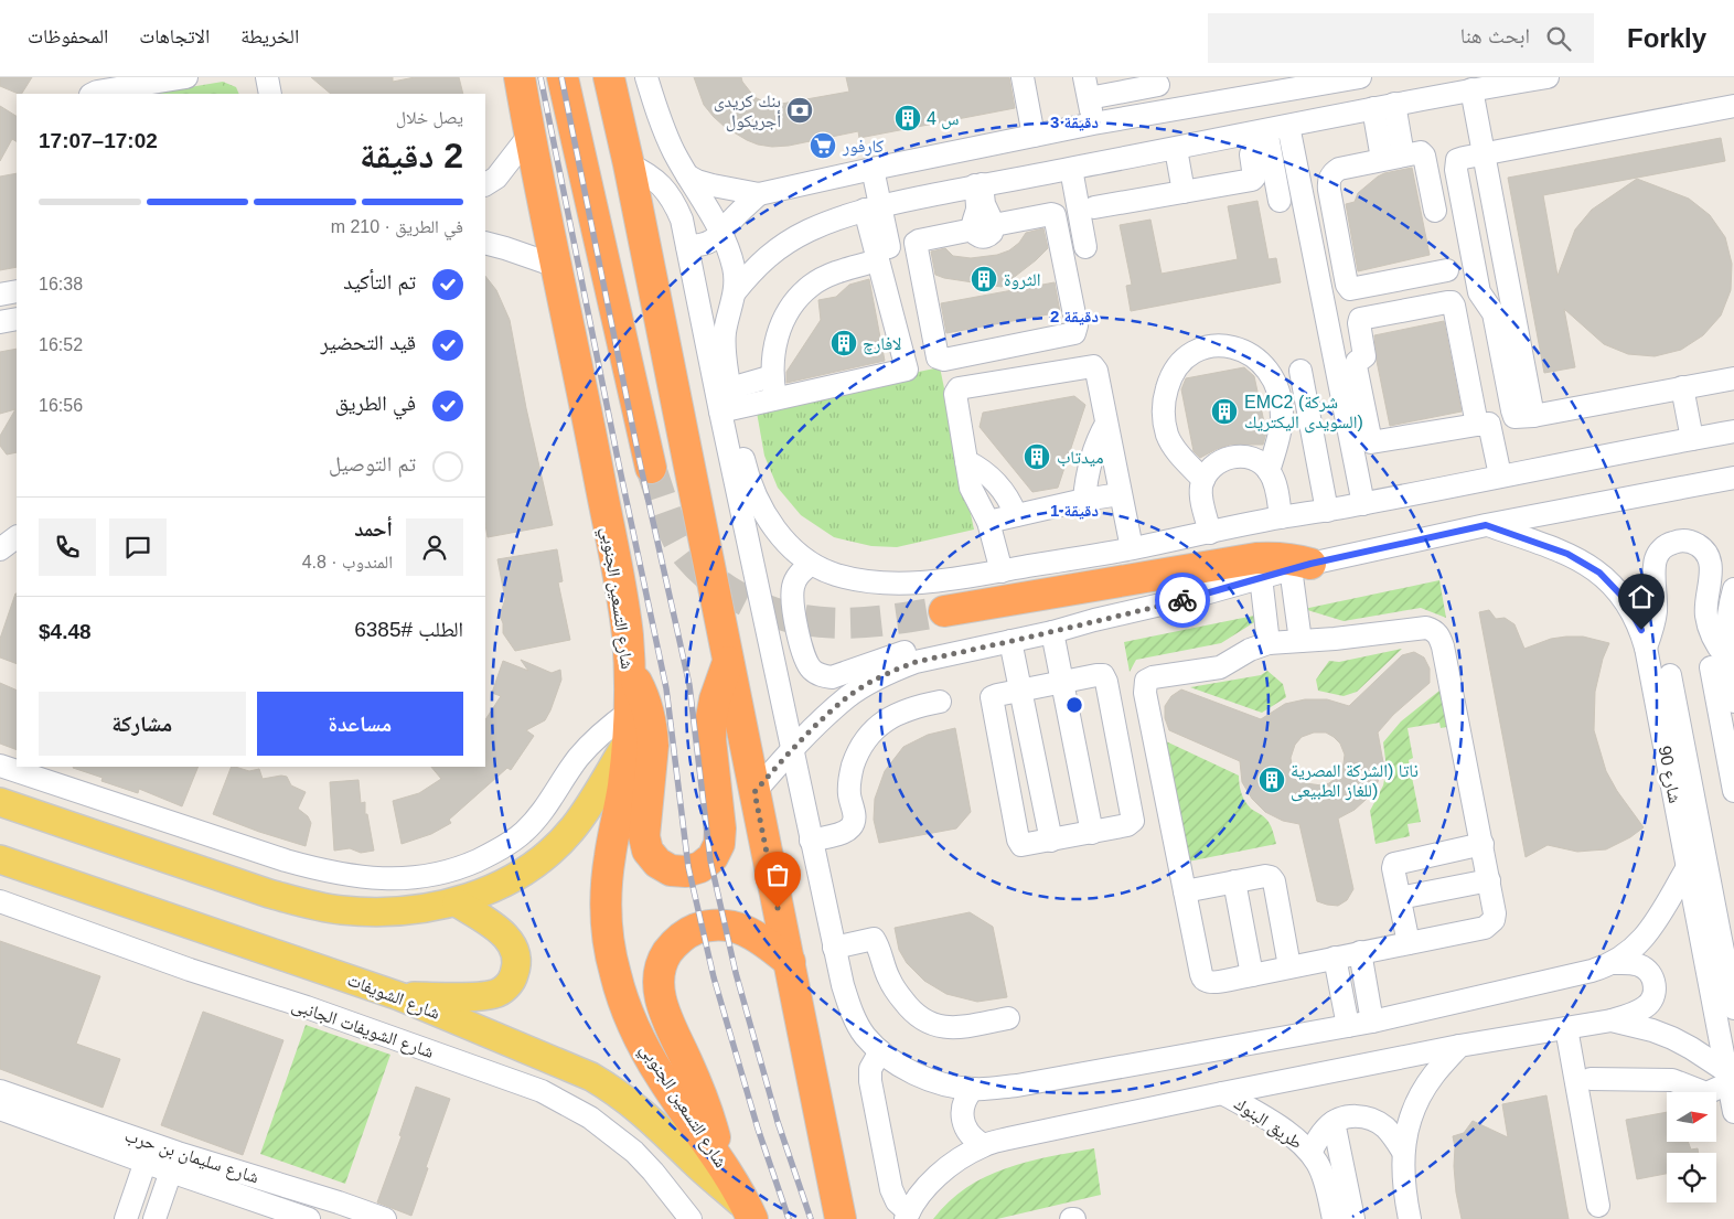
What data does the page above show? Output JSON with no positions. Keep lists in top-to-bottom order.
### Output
{
  "streets": {
    "highway": ["شارع التسعين الجنوبي"],
    "main road": ["شارع الشويفات"],
    "street": [
      "شارع 90",
      "شارع الشويفات الجانبى",
      "طريق البنوك",
      "شارع سليمان بن حرب"
    ]
  },
  "crossings": [
    ["شارع التسعين الجنوبي", "شارع الشويفات"]
  ],
  "places": {
    "bank": ["بنك كريدى أجريكول"],
    "building": [
      "س 4",
      "الثروة",
      "لافارﭺ",
      "EMC2 (شركة السويدى اليكتريك)",
      "ميدتاب",
      "ناتا (الشركة المصرية للغاز الطبيعى)"
    ],
    "supermarket": ["كارفور"]
  },
  "north": "right",
  "page": {
    "header": "Forkly",
    "search": "ابحث هنا",
    "nav": ["الخريطة", "الاتجاهات", "المحفوظات"],
    "heading": ["2 دقيقة", "يصل خلال", "17:02–17:07"],
    "panel": [
      "أحمد",
      "المندوب · 4.8",
      "الطلب #6385",
      "$4.48"
    ],
    "bar": "في الطريق · 210 m",
    "list": [
      ["تم التأكيد", "16:38"],
      ["قيد التحضير", "16:52"],
      ["في الطريق", "16:56"],
      "تم التوصيل"
    ],
    "buttons": ["مساعدة", "مشاركة"]
  },
  "rings": ["3 دقيقة", "2 دقيقة", "1 دقيقة"]
}
